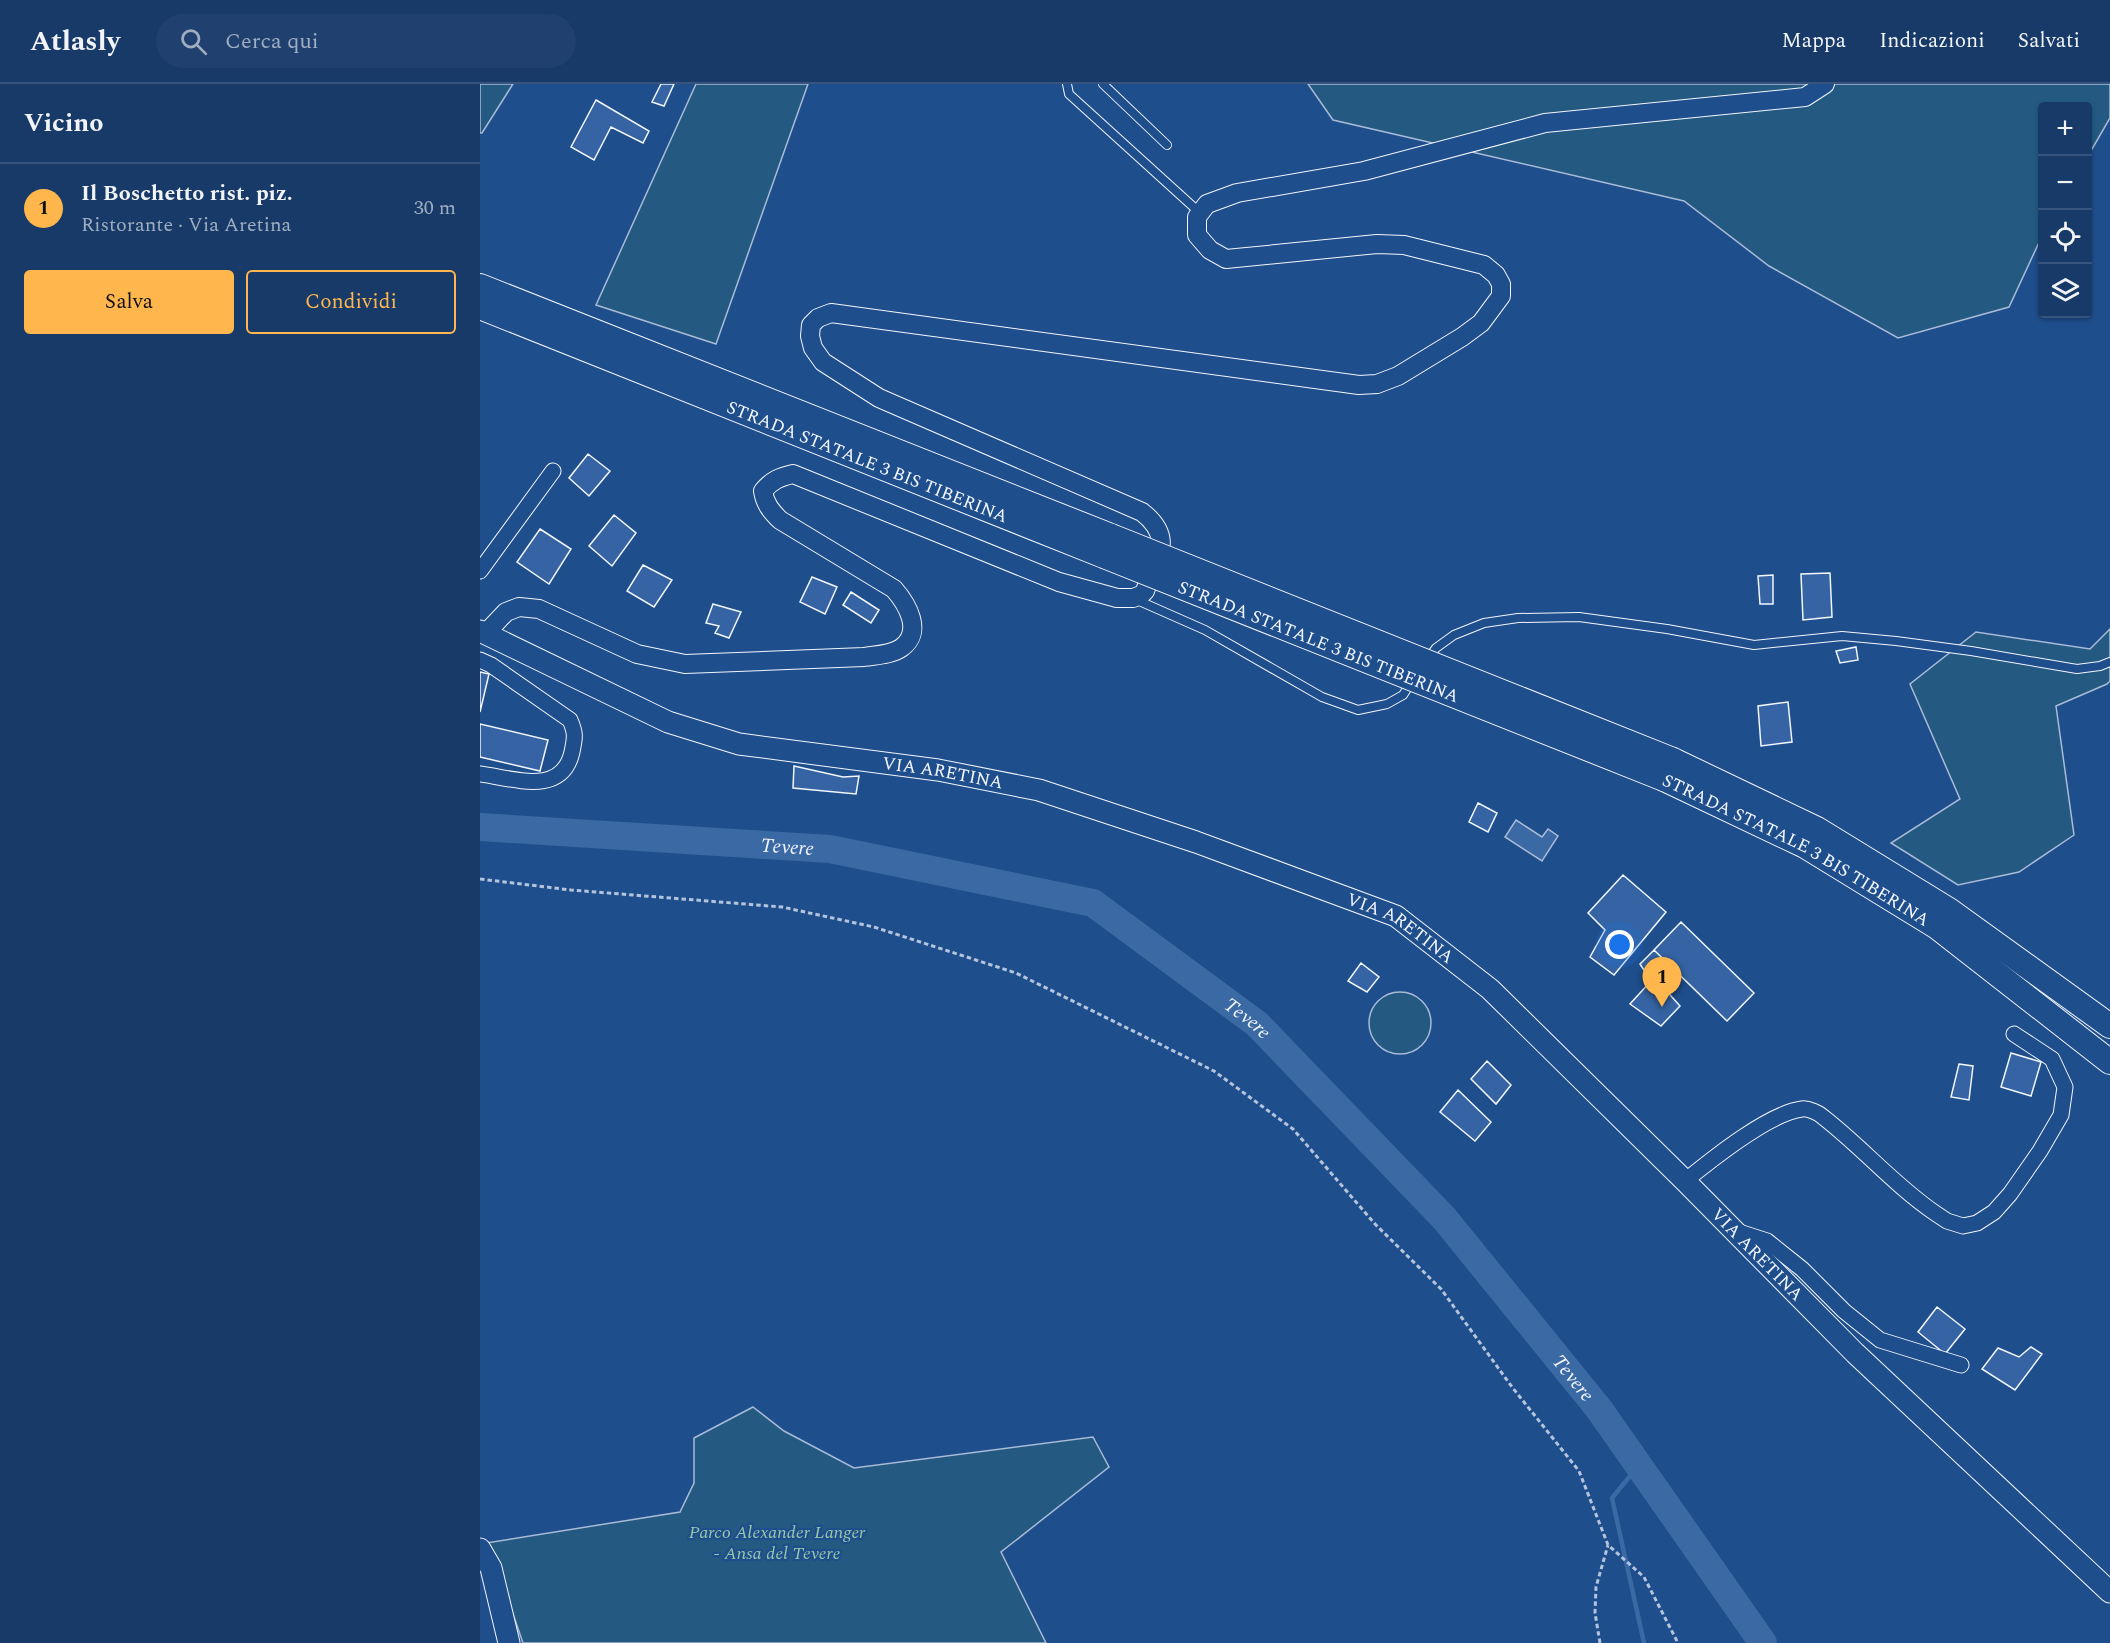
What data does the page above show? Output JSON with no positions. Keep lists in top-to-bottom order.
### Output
{
  "streets": {
    "highway": ["STRADA STATALE 3 BIS TIBERINA"],
    "main road": ["VIA ARETINA"]
  },
  "water": ["Tevere"],
  "parks": ["Parco Alexander Langer - Ansa del Tevere"],
  "page": {
    "header": "Atlasly",
    "search": "Cerca qui",
    "nav": ["Mappa", "Indicazioni", "Salvati"],
    "heading": "Vicino",
    "map_buttons": ["+", "−"],
    "list": [
      {
        "mark": "1",
        "name": "Il Boschetto rist. piz.",
        "note": "Ristorante · Via Aretina",
        "value": "30 m"
      }
    ],
    "buttons": ["Salva", "Condividi"],
    "pins": "1"
  }
}
